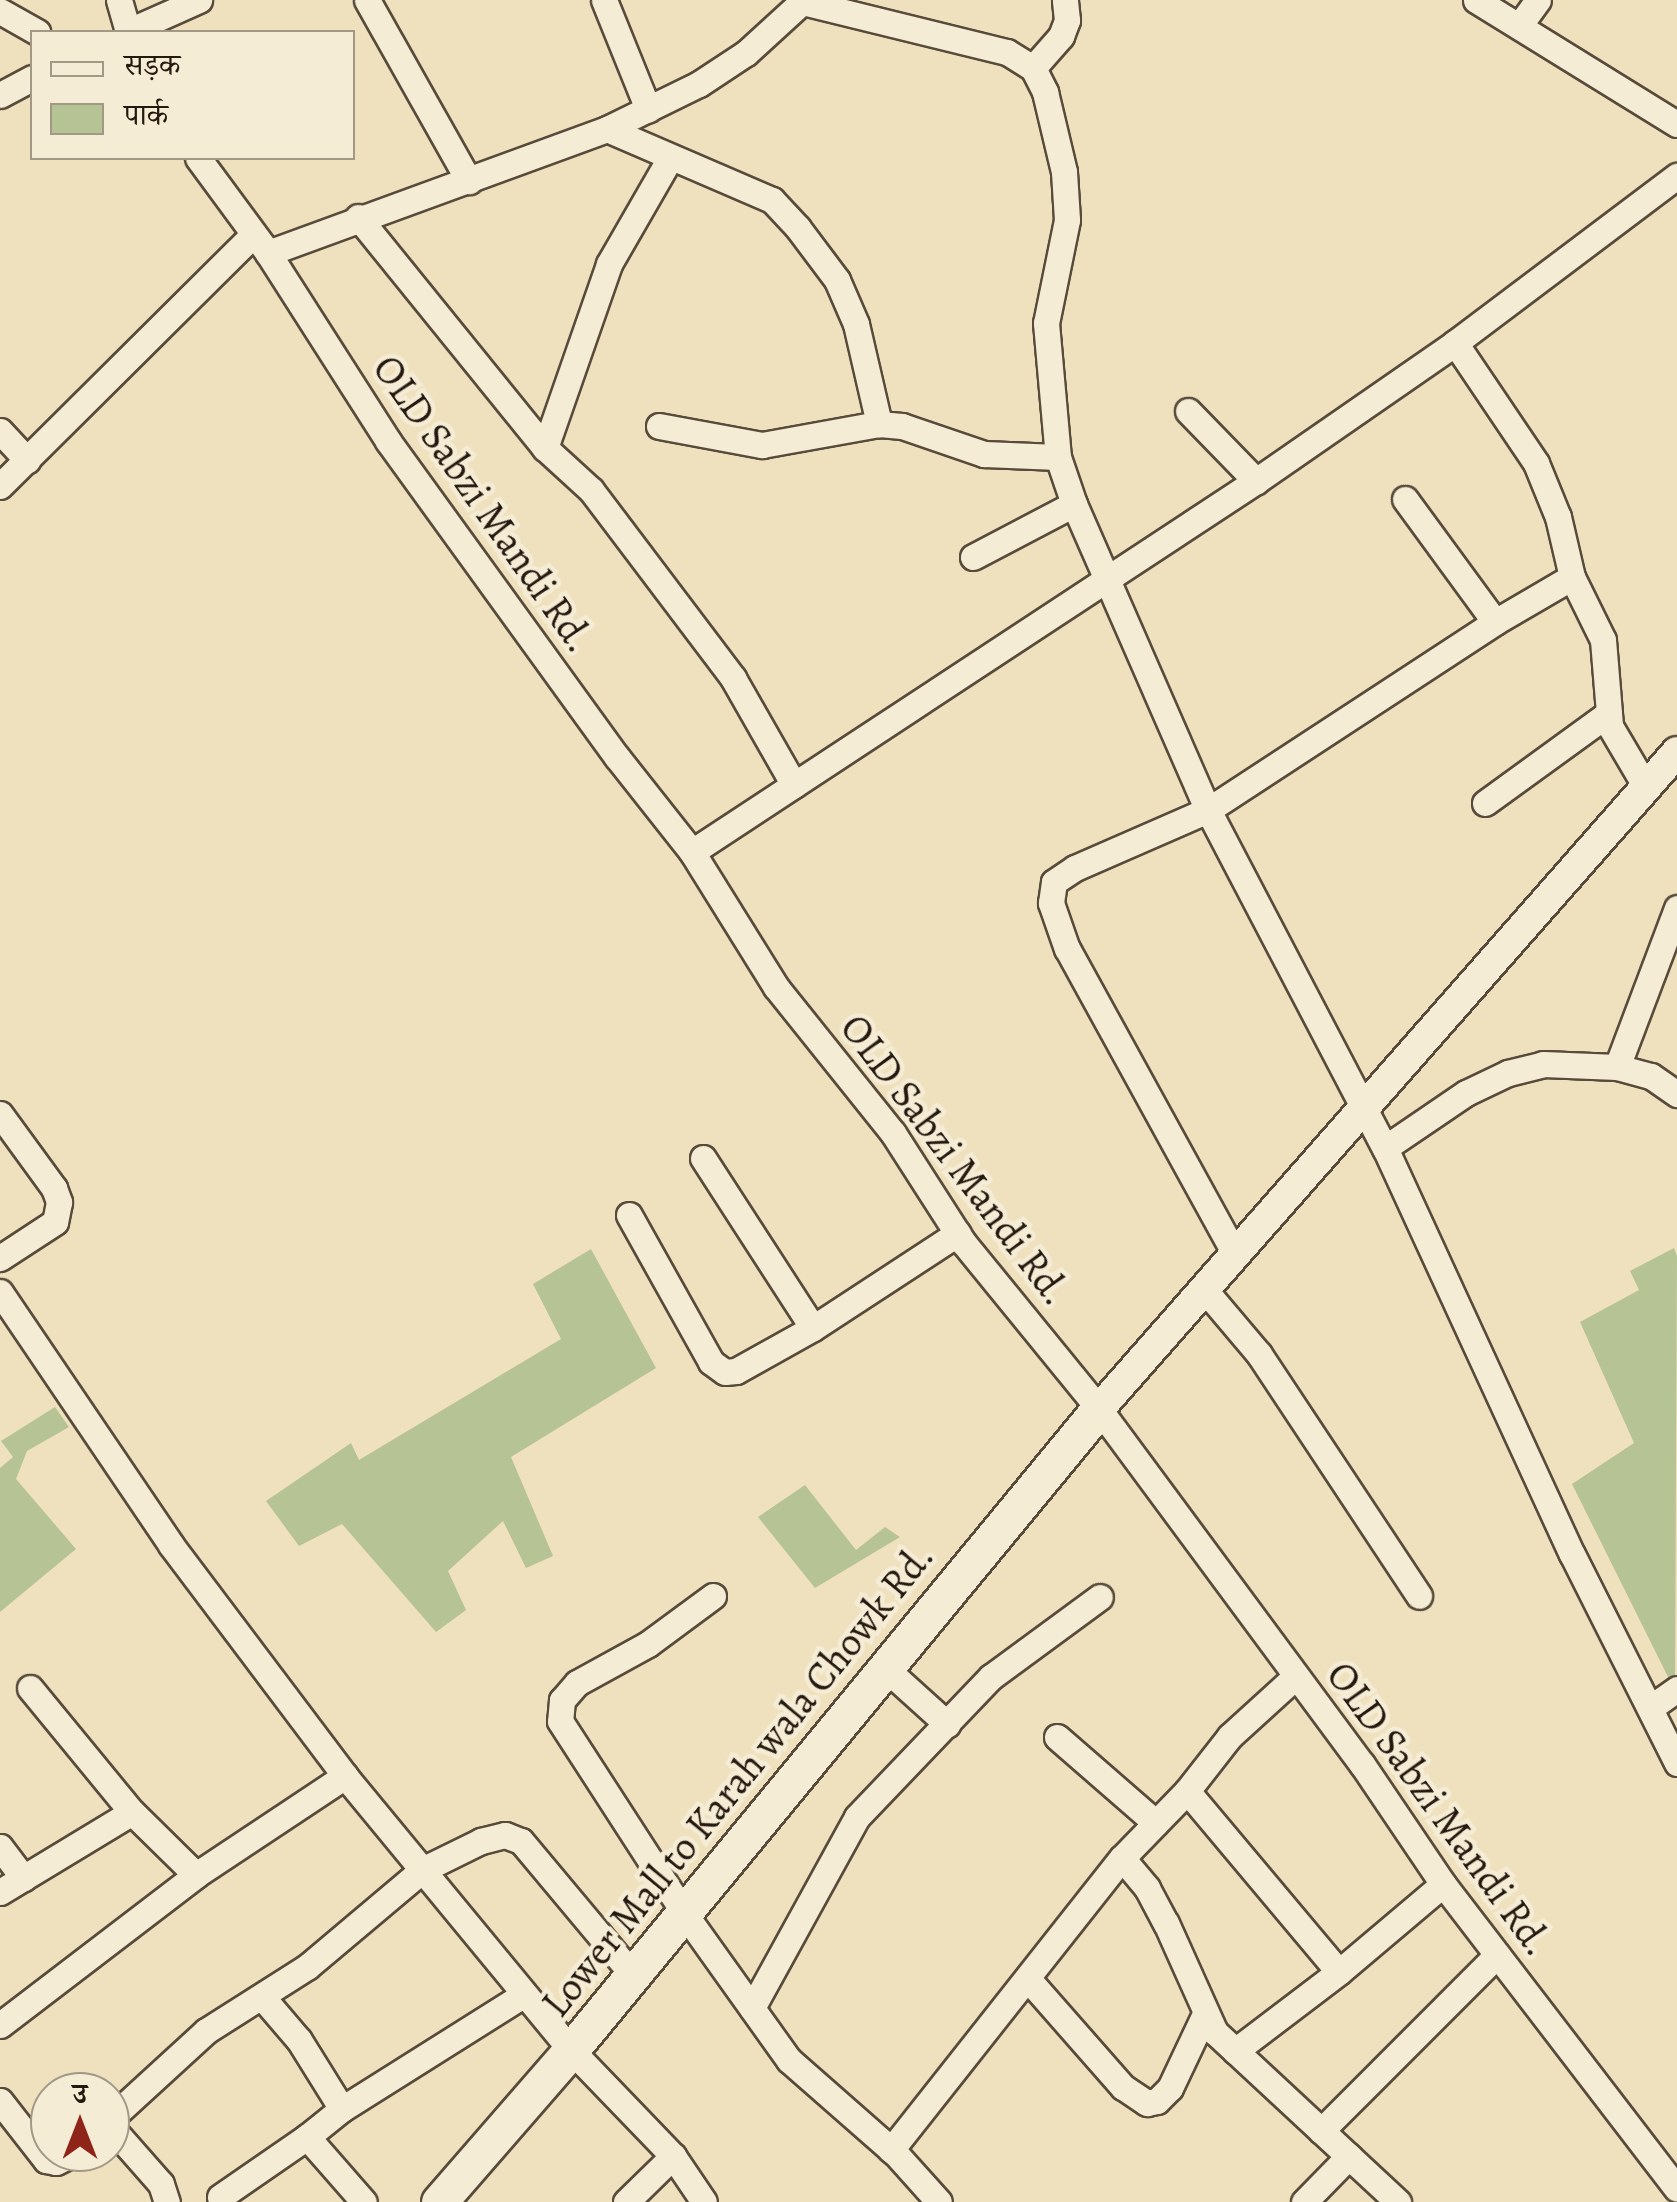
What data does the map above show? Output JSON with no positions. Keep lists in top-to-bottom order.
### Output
{
  "streets": {
    "main road": ["Lower Mall to Karah wala Chowk Rd."],
    "street": ["OLD Sabzi Mandi Rd."]
  },
  "crossings": [
    ["OLD Sabzi Mandi Rd.", "Lower Mall to Karah wala Chowk Rd."]
  ],
  "legend": ["सड़क", "पार्क"],
  "north": "top"
}
